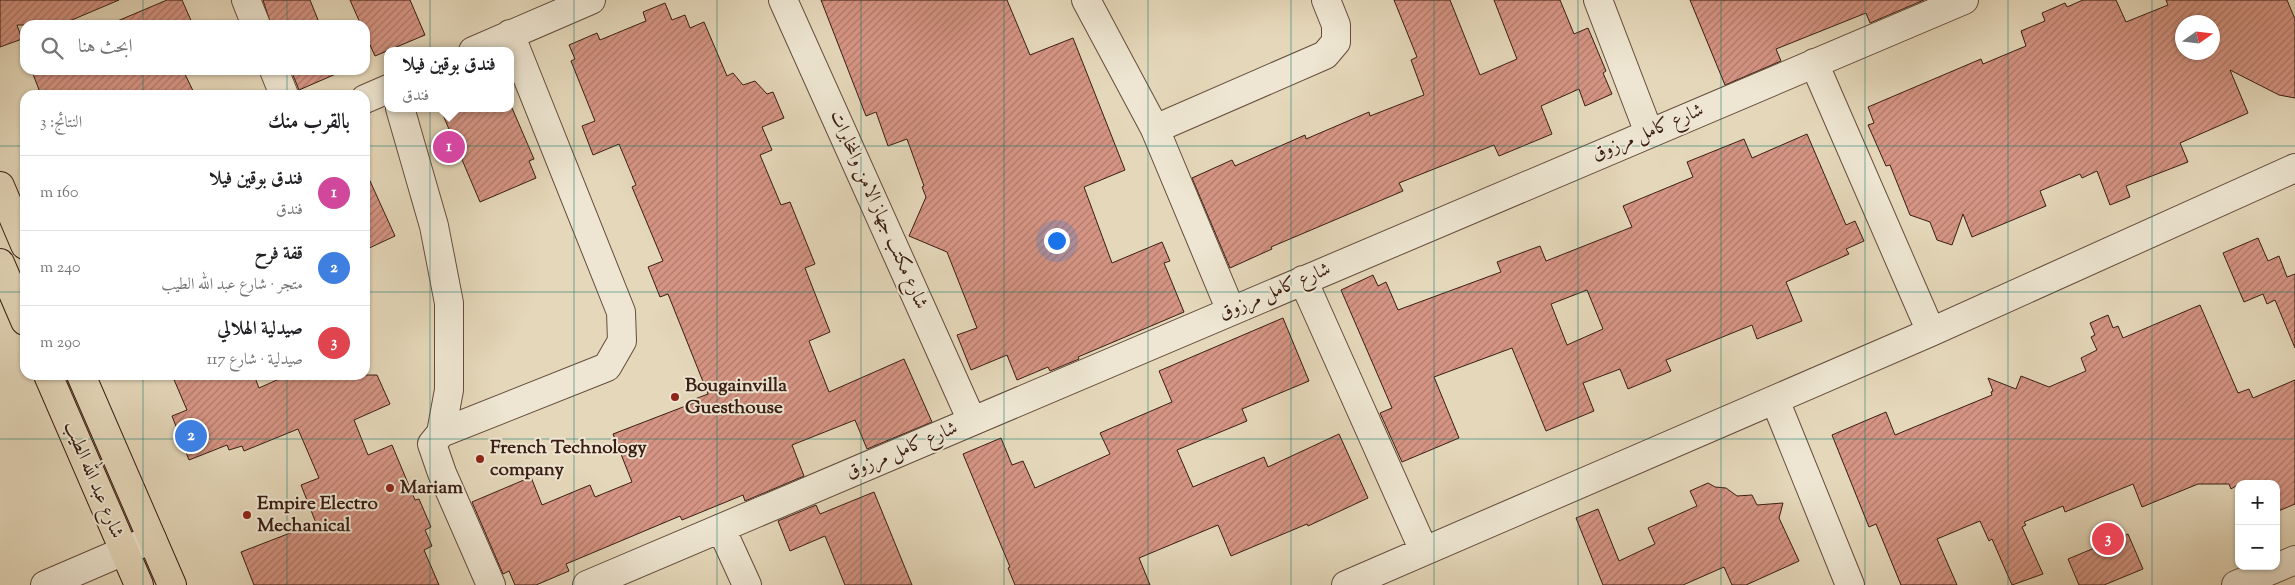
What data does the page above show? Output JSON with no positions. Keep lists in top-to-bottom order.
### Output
{
  "streets": {
    "main road": ["شارع عبد الله الطيب"],
    "street": ["شارع كامل مرزوق", "شارع مكتب جهاز الامن والمخابرات"]
  },
  "crossings": [
    ["شارع كامل مرزوق", "شارع مكتب جهاز الامن والمخابرات"]
  ],
  "places": [
    "Bougainvilla Guesthouse",
    "French Technology company",
    "Mariam",
    "Empire Electro Mechanical"
  ],
  "north": "right",
  "page": {
    "search": "ابحث هنا",
    "popup": ["فندق بوقين فيلا", "فندق"],
    "heading": ["بالقرب منك", "النتائج: 3"],
    "pins": ["1", "2", "3"],
    "list": [
      {
        "mark": "1",
        "name": "فندق بوقين فيلا",
        "note": "فندق",
        "value": "160 m"
      },
      {
        "mark": "2",
        "name": "قفة فرح",
        "note": "متجر · شارع عبد الله الطيب",
        "value": "240 m"
      },
      {
        "mark": "3",
        "name": "صيدلية الهلالي",
        "note": "صيدلية · شارع 117",
        "value": "290 m"
      }
    ],
    "map_buttons": ["+", "−"]
  }
}
